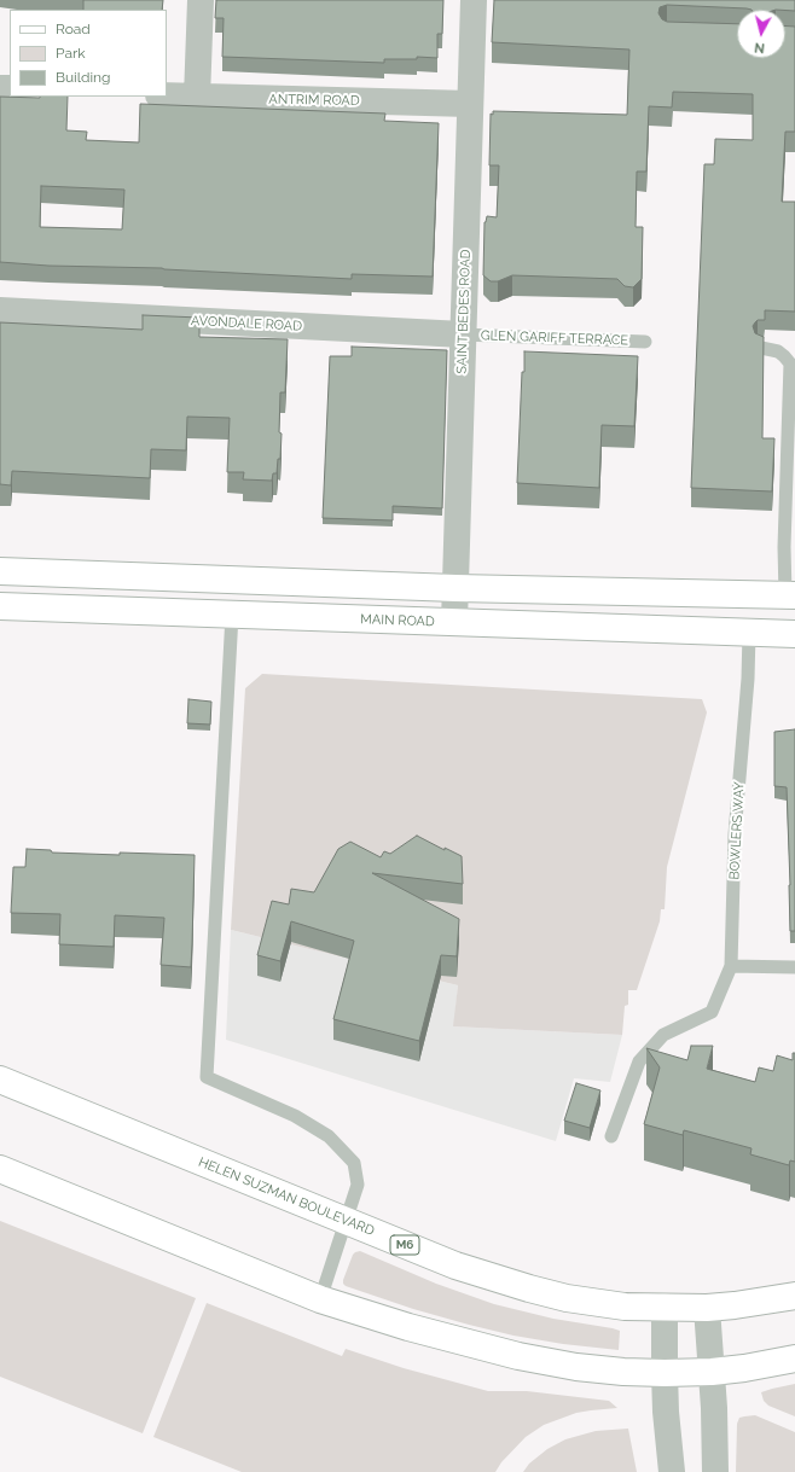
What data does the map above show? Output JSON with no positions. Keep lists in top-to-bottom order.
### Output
{
  "streets": {
    "main road": ["MAIN ROAD", "HELEN SUZMAN BOULEVARD", "M6"],
    "street": ["ANTRIM ROAD", "SAINT BEDES ROAD", "AVONDALE ROAD"],
    "lane": ["GLEN GARIFF TERRACE", "BOWLERS WAY"]
  },
  "crossings": [
    ["ANTRIM ROAD", "SAINT BEDES ROAD"],
    ["SAINT BEDES ROAD", "AVONDALE ROAD"],
    ["SAINT BEDES ROAD", "GLEN GARIFF TERRACE"],
    ["SAINT BEDES ROAD", "MAIN ROAD"],
    ["AVONDALE ROAD", "GLEN GARIFF TERRACE"],
    ["MAIN ROAD", "BOWLERS WAY"],
    ["HELEN SUZMAN BOULEVARD", "M6"]
  ],
  "legend": ["Road", "Park", "Building"],
  "north": "bottom"
}
